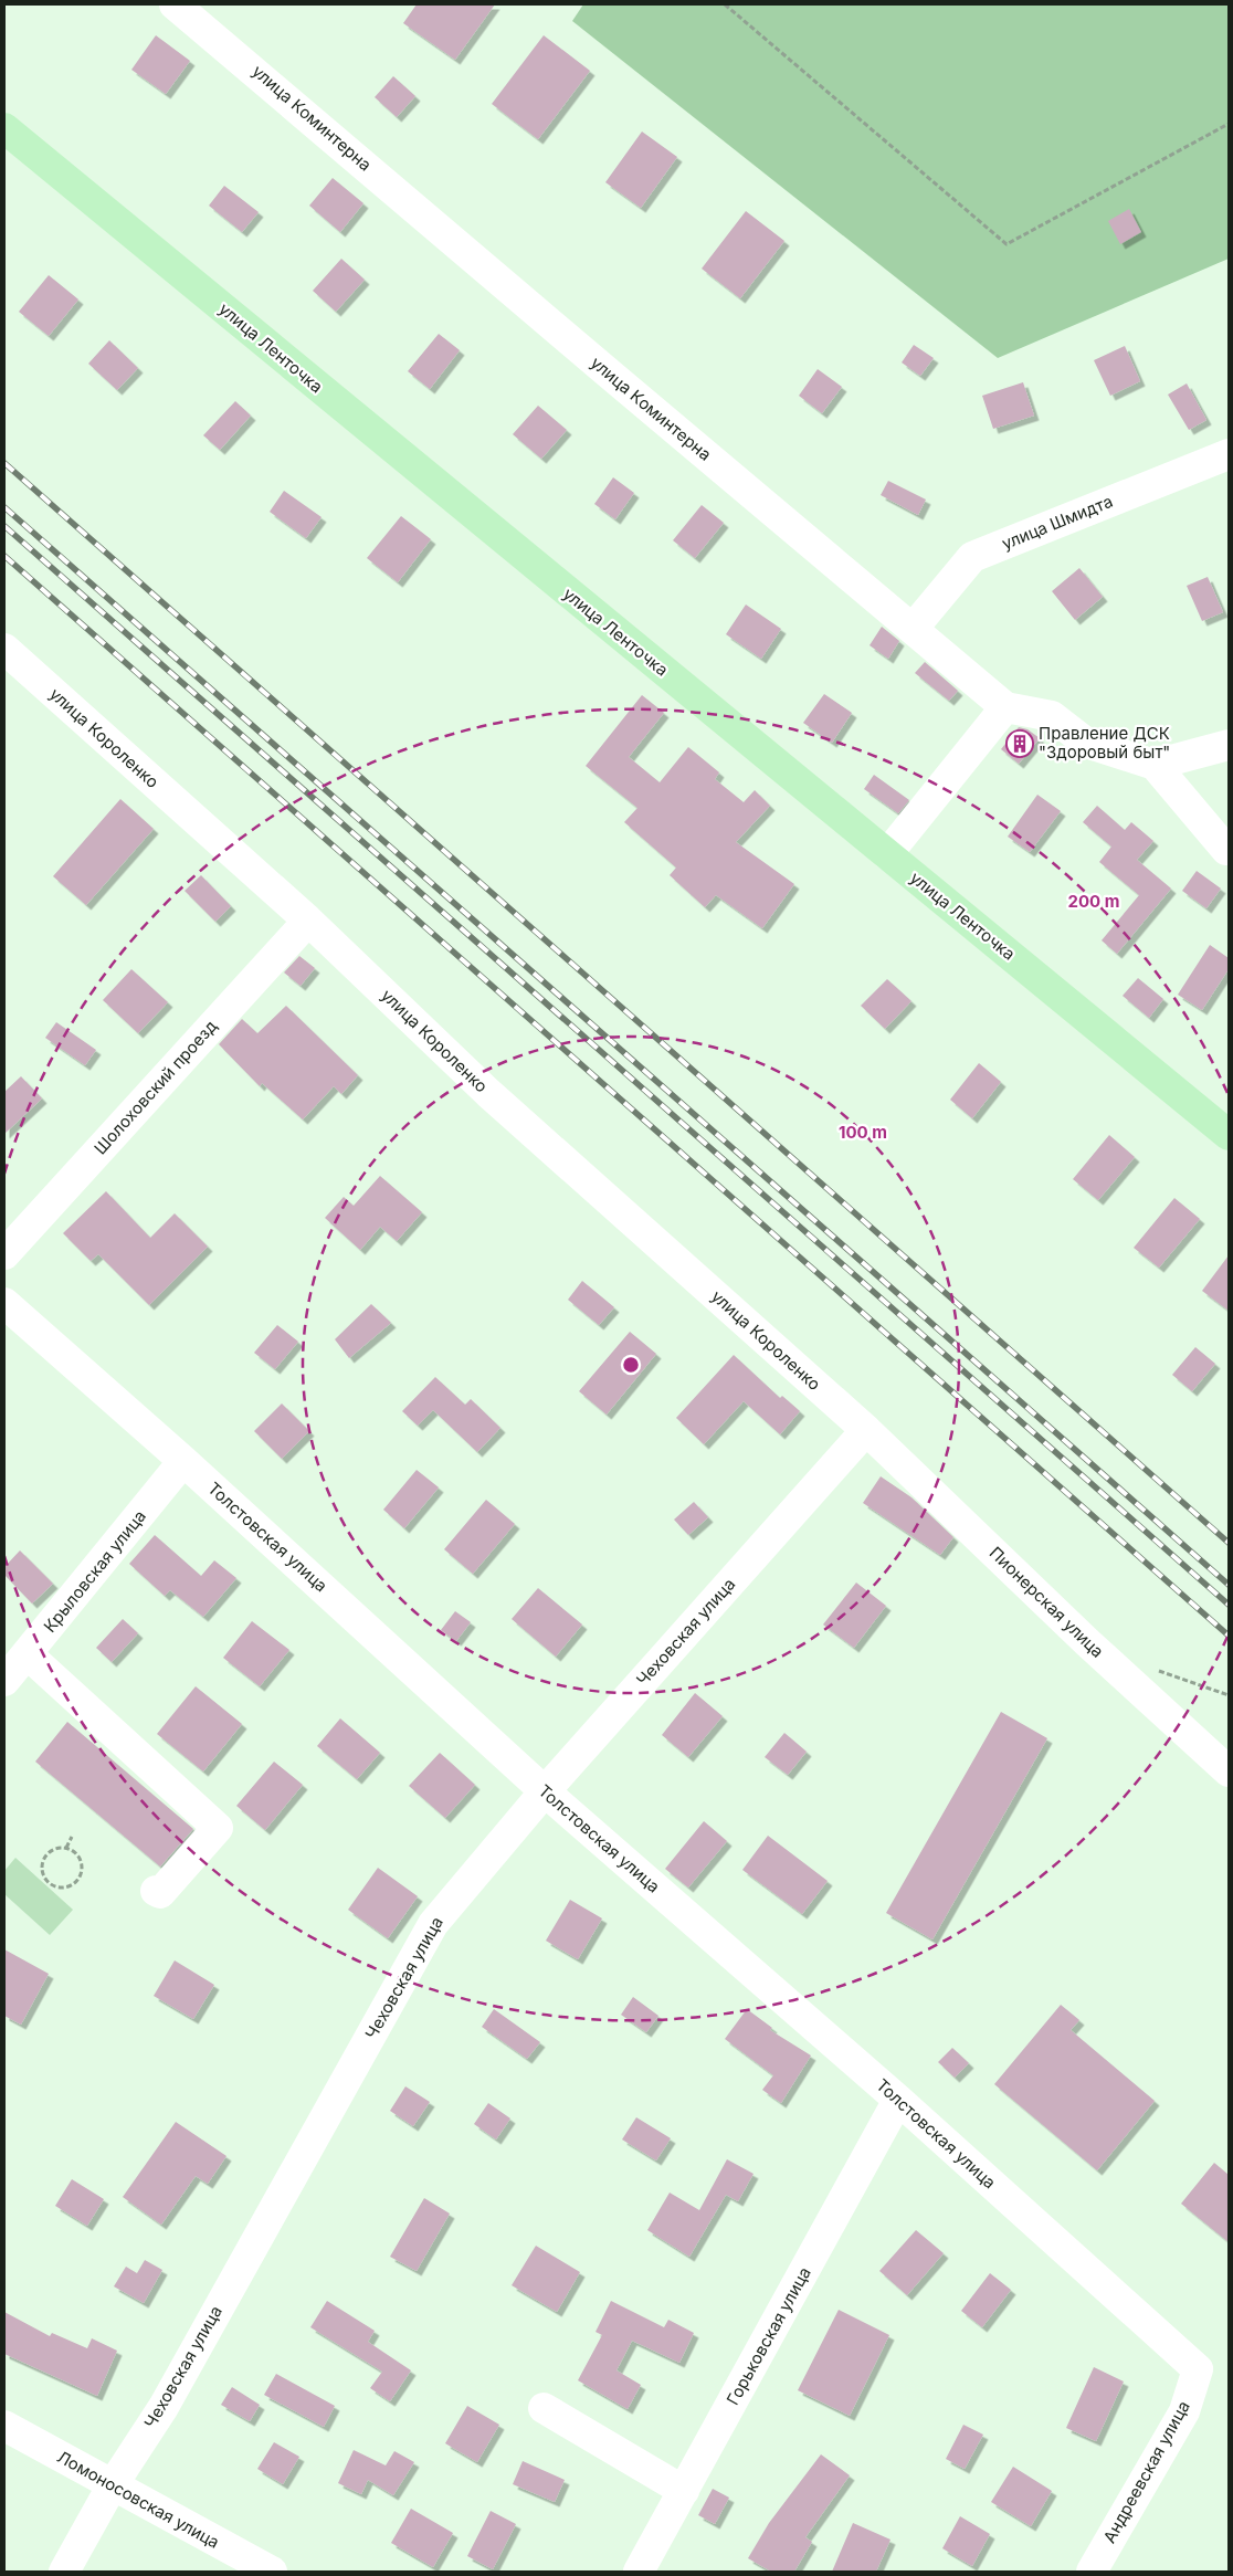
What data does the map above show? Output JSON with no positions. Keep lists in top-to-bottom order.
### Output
{
  "streets": {
    "main road": ["улица Ленточка"],
    "street": [
      "улица Коминтерна",
      "улица Шмидта",
      "улица Короленко",
      "Шолоховский проезд",
      "Толстовская улица",
      "Крыловская улица",
      "Пионерская улица",
      "Чеховская улица",
      "Горьковская улица",
      "Андреевская улица",
      "Ломоносовская улица"
    ]
  },
  "crossings": [
    ["улица Коминтерна", "улица Шмидта"],
    ["улица Короленко", "Шолоховский проезд"],
    ["улица Короленко", "Пионерская улица"],
    ["улица Короленко", "Чеховская улица"],
    ["Толстовская улица", "Крыловская улица"],
    ["Толстовская улица", "Чеховская улица"],
    ["Толстовская улица", "Горьковская улица"],
    ["Толстовская улица", "Андреевская улица"],
    ["Пионерская улица", "Чеховская улица"],
    ["Чеховская улица", "Ломоносовская улица"]
  ],
  "places": {
    "building": ["Правление ДСК \"Здоровый быт\""]
  },
  "rings": ["200 m", "100 m"]
}
